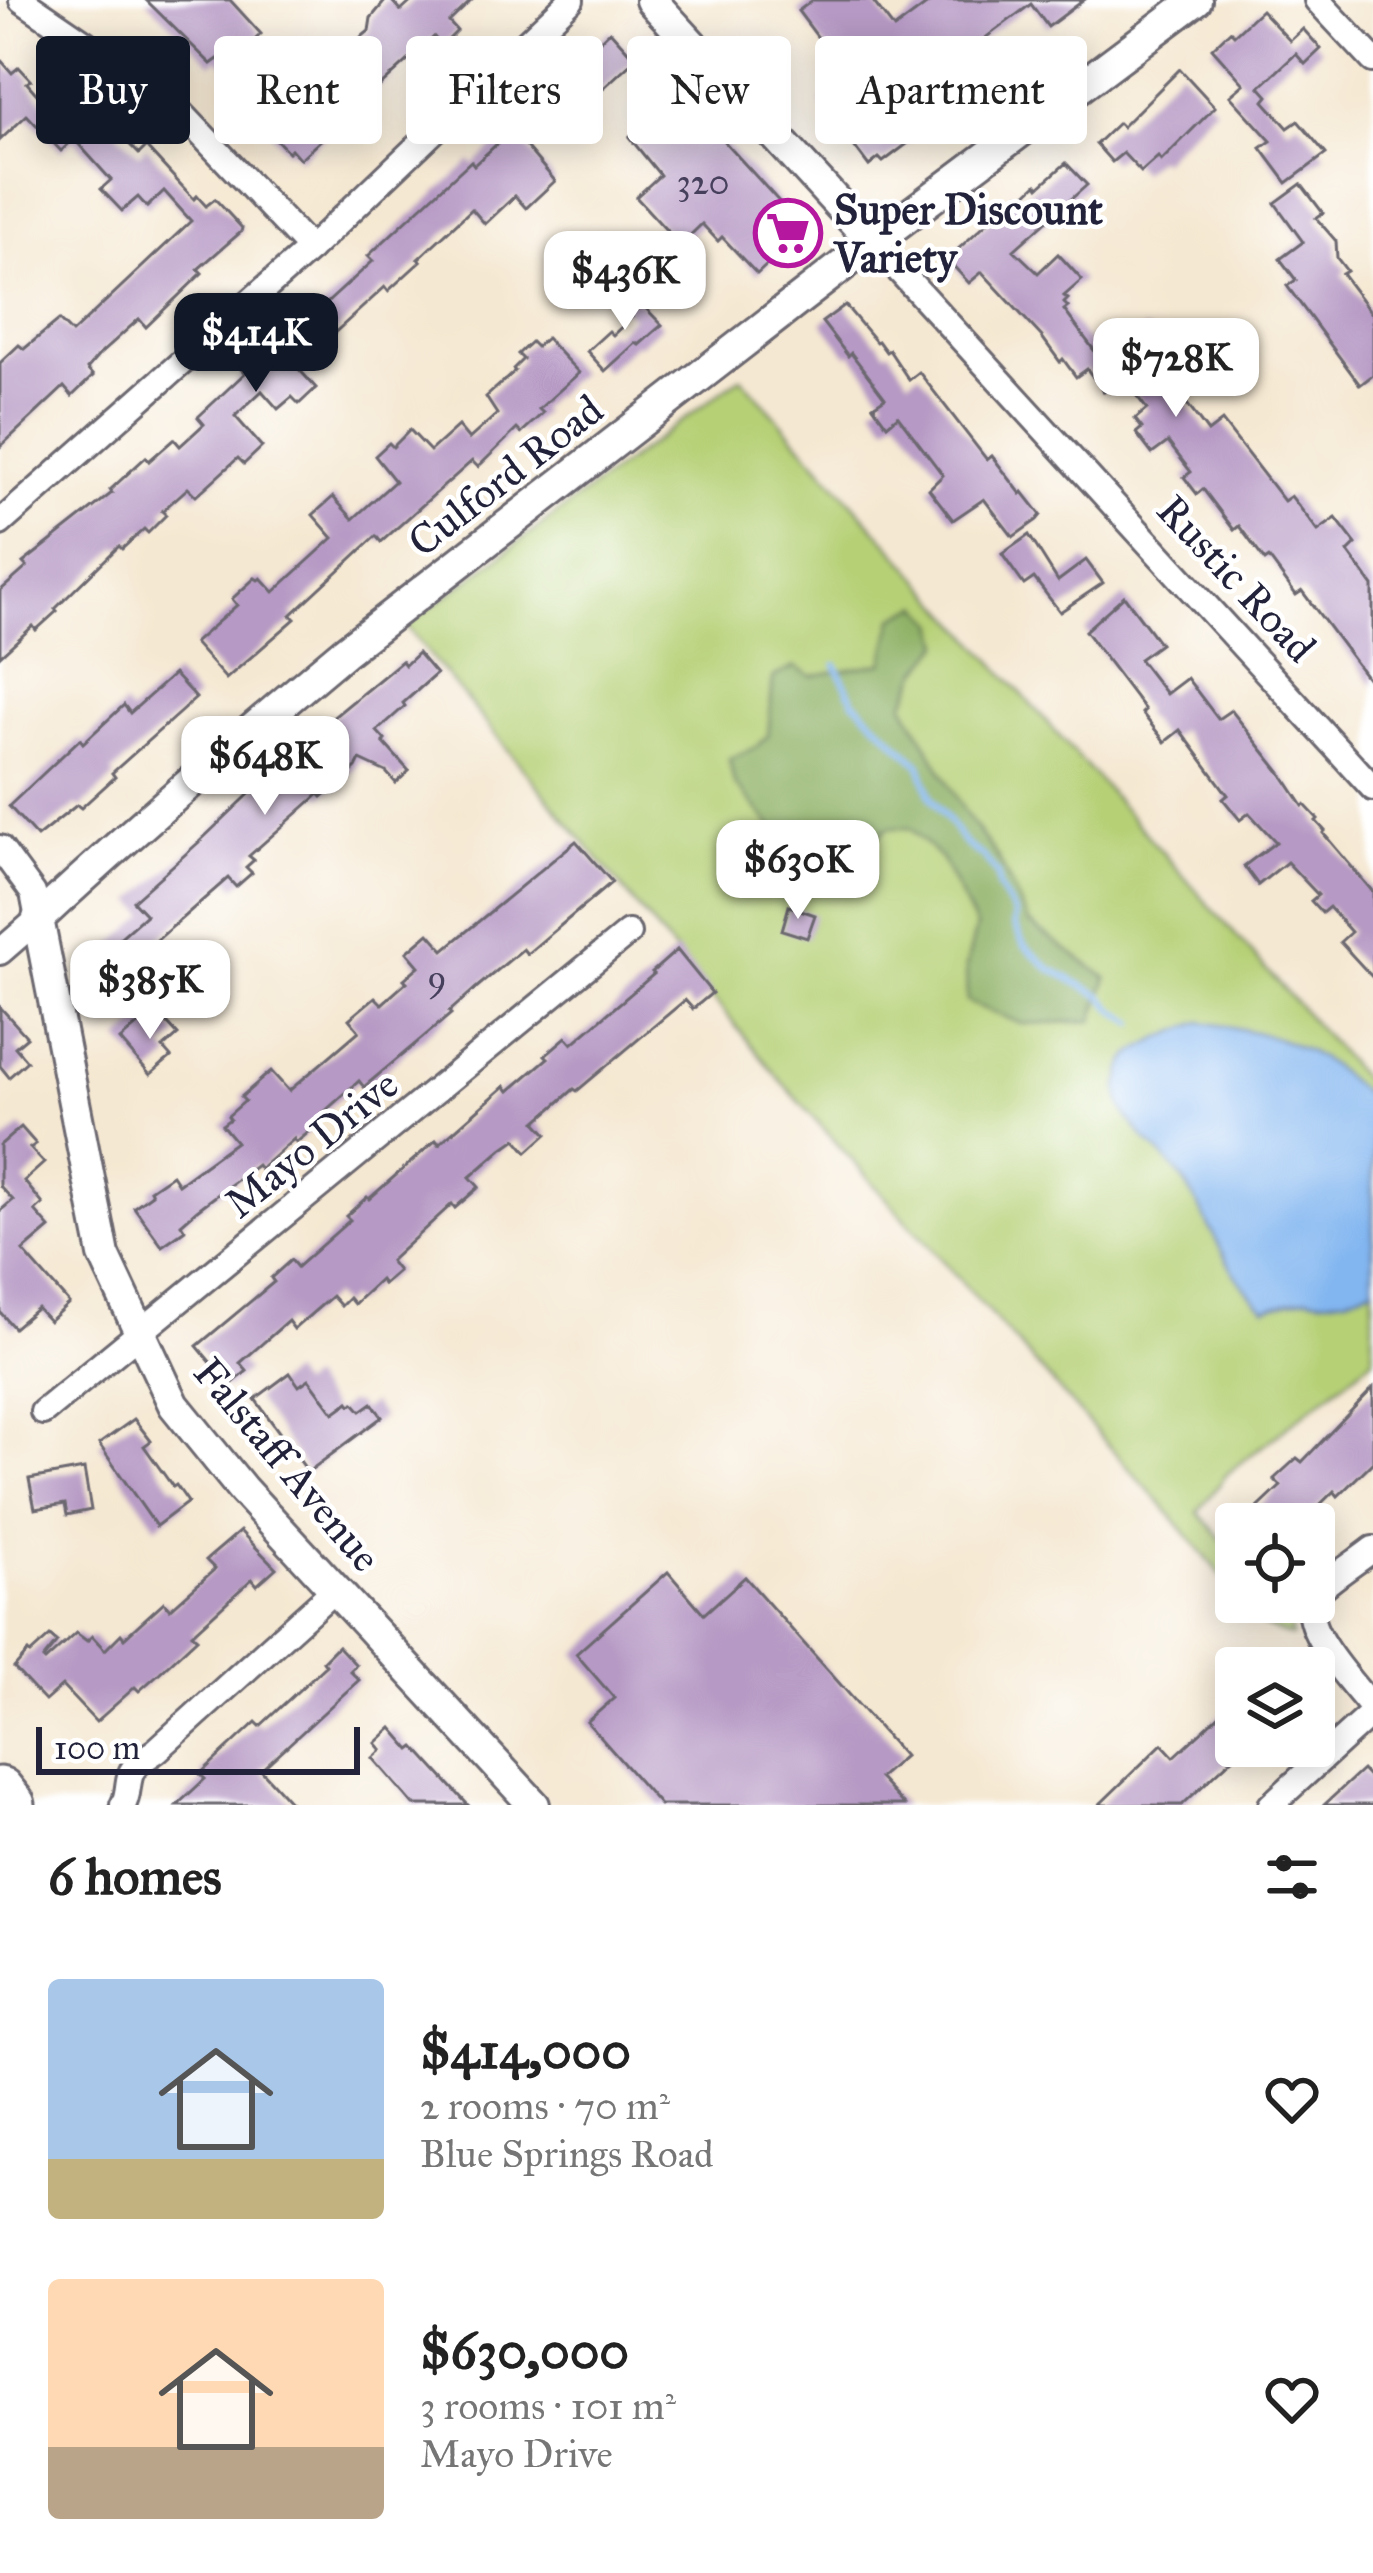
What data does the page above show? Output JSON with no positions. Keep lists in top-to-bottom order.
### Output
{
  "streets": {
    "street": [
      "Culford Road",
      "Rustic Road",
      "Mayo Drive",
      "Falstaff Avenue"
    ]
  },
  "crossings": [
    ["Culford Road", "Rustic Road"],
    ["Culford Road", "Falstaff Avenue"],
    ["Mayo Drive", "Falstaff Avenue"]
  ],
  "places": {
    "supermarket": ["Super Discount Variety"]
  },
  "house_numbers": ["320", "9"],
  "scale_bar": "100 m",
  "page": {
    "chip": [
      "Buy",
      "Rent",
      "Filters",
      "New",
      "Apartment"
    ],
    "price": [
      "$436K",
      "$414K",
      "$728K",
      "$648K",
      "$630K",
      "$385K"
    ],
    "scale": "100 m",
    "heading": "6 homes",
    "list": [
      {
        "name": "$414,000",
        "note": "2 rooms · 70 m² · Blue Springs Road"
      },
      {
        "name": "$630,000",
        "note": "3 rooms · 101 m² · Mayo Drive"
      }
    ]
  }
}
